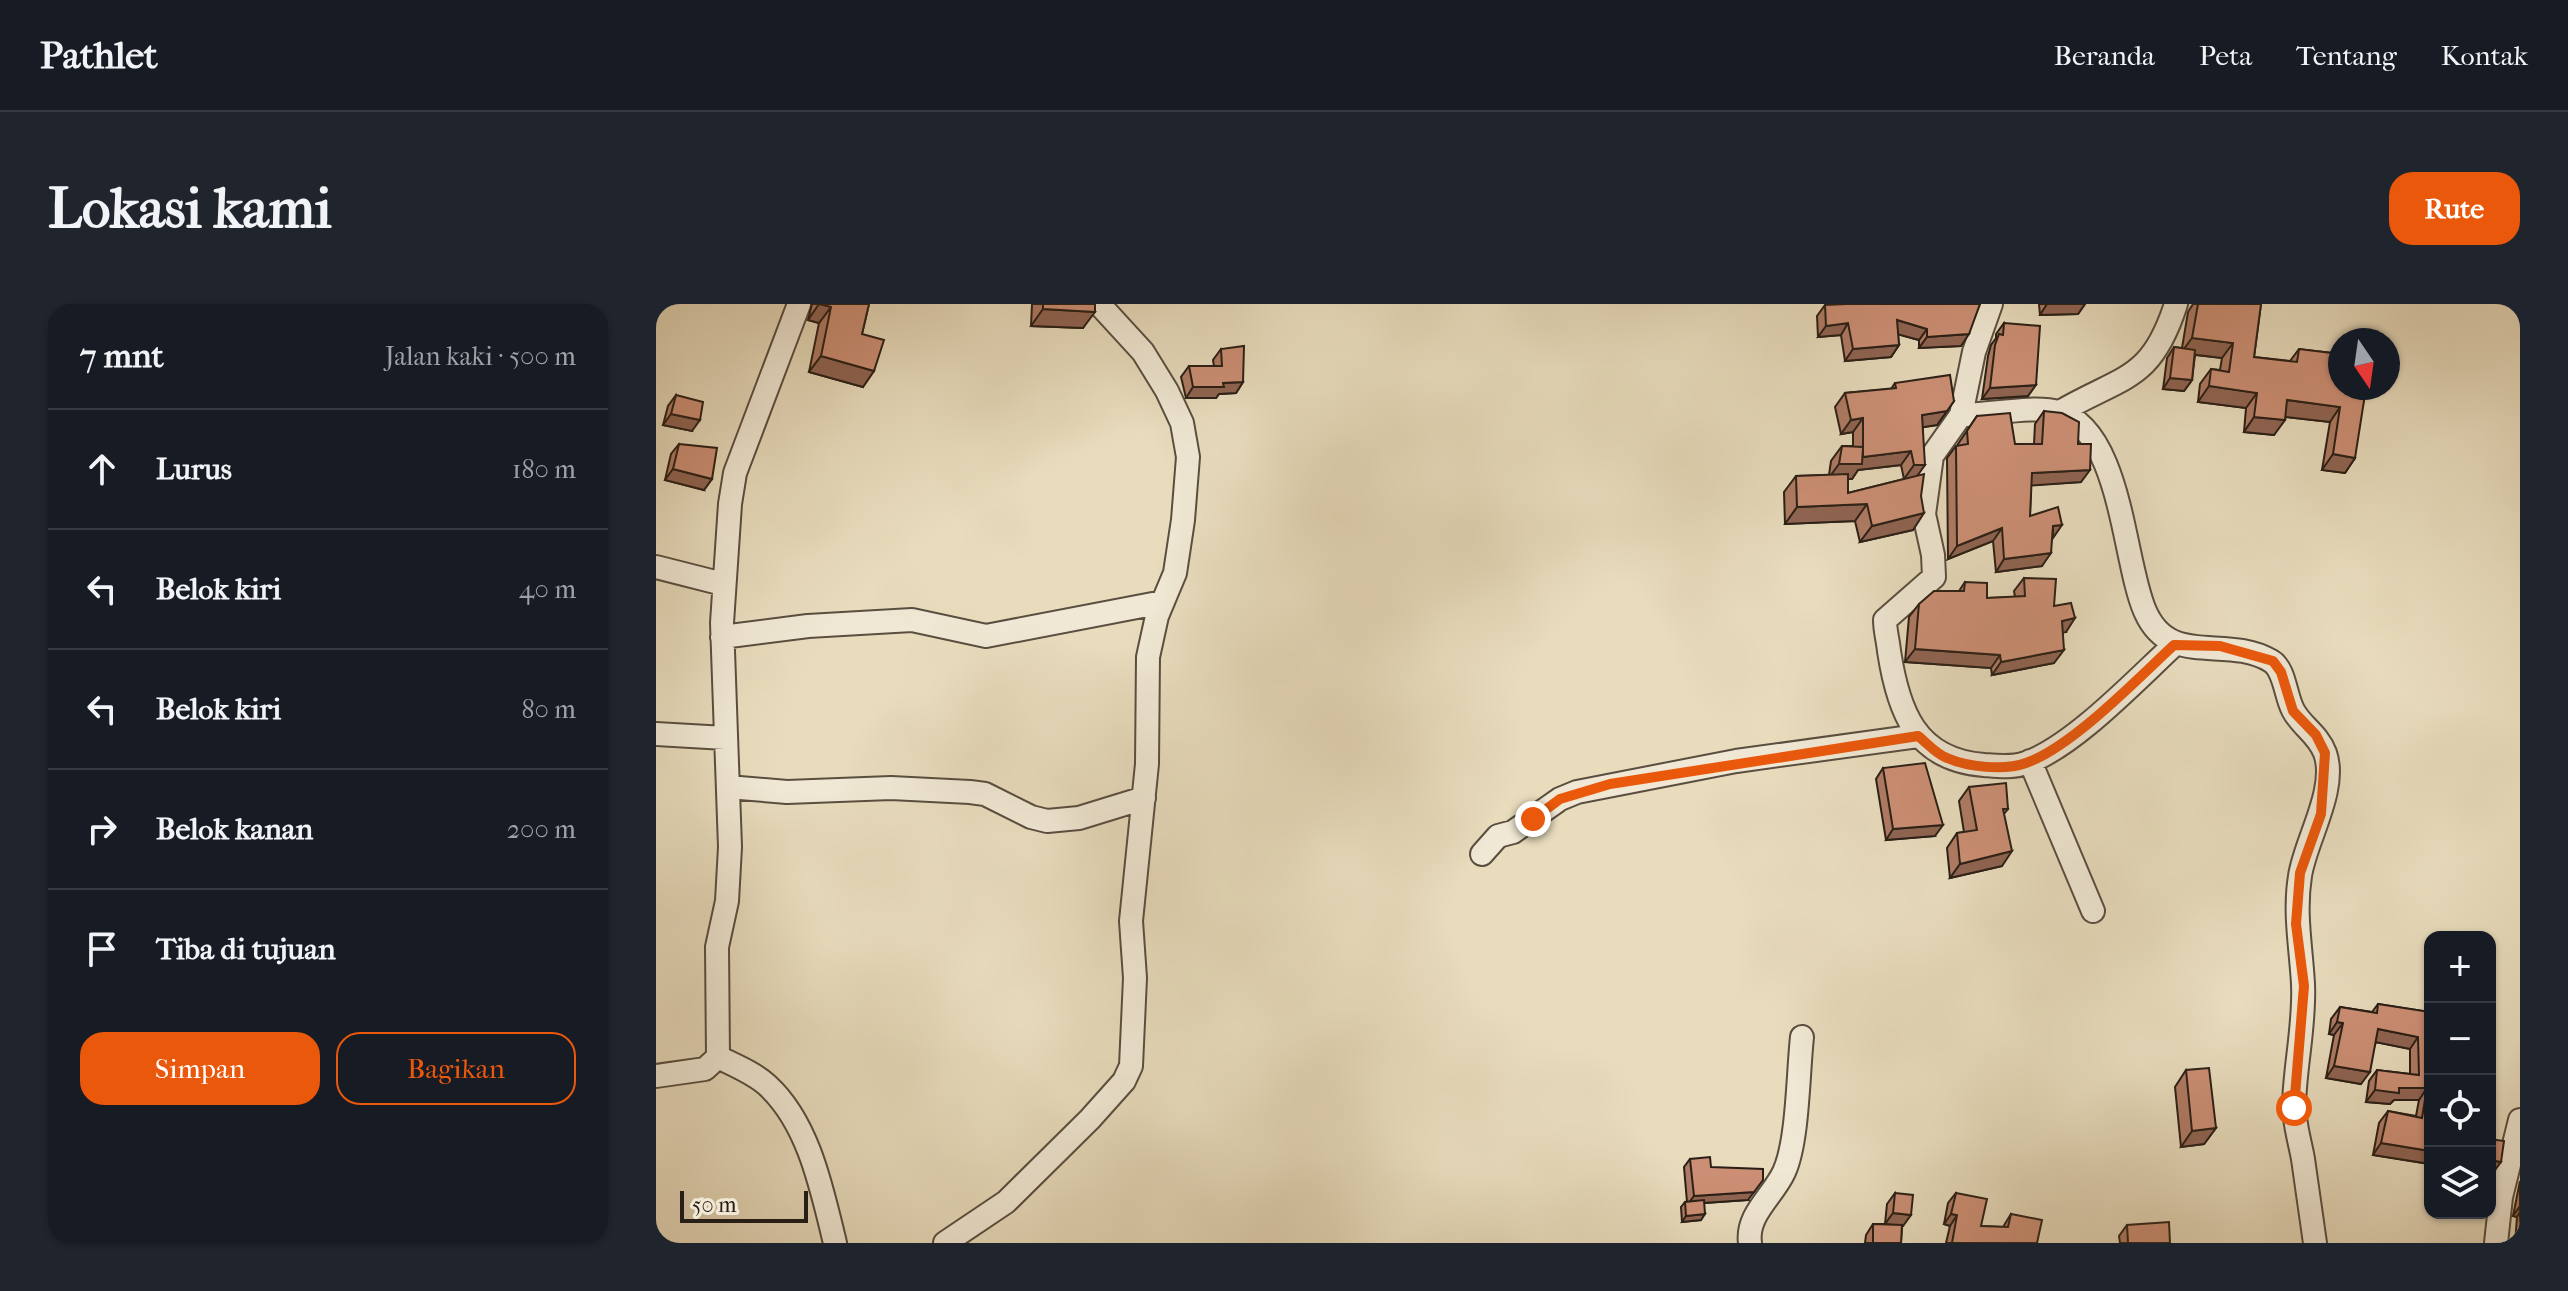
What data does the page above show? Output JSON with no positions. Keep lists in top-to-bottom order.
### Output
{
  "scale_bar": "50 m",
  "north": "bottom",
  "page": {
    "header": "Pathlet",
    "nav": [
      "Beranda",
      "Peta",
      "Tentang",
      "Kontak"
    ],
    "buttons": [
      "Rute",
      ["Simpan", "Bagikan"]
    ],
    "title": "Lokasi kami",
    "heading": ["7 mnt", "Jalan kaki · 500 m"],
    "list": [
      ["Lurus", "180 m"],
      ["Belok kiri", "40 m"],
      ["Belok kiri", "80 m"],
      ["Belok kanan", "200 m"],
      "Tiba di tujuan"
    ],
    "map_buttons": ["+", "−"],
    "scale": "50 m"
  }
}
